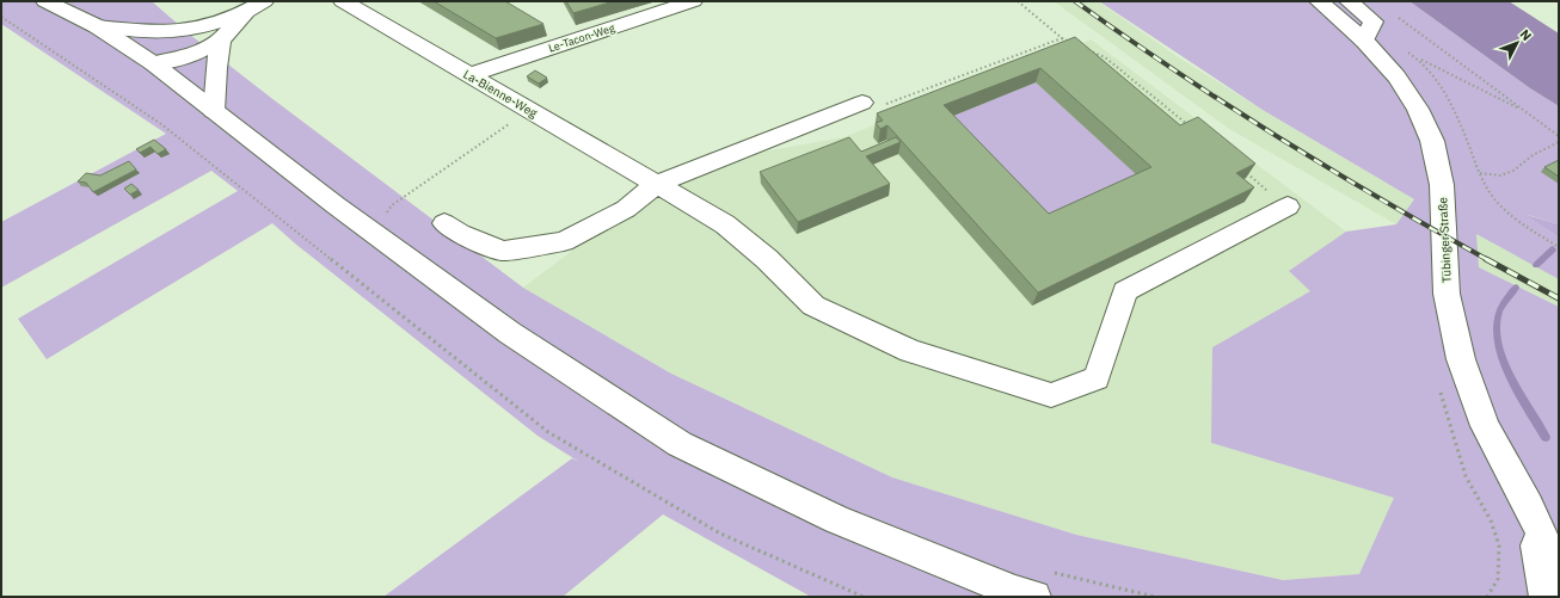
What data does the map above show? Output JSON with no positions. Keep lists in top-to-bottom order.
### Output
{
  "streets": {
    "main road": ["Le-Tacon-Weg", "La-Bienne-Weg", "Tübinger Straße"]
  },
  "crossings": [
    ["Le-Tacon-Weg", "La-Bienne-Weg"]
  ],
  "north": "top right"
}
